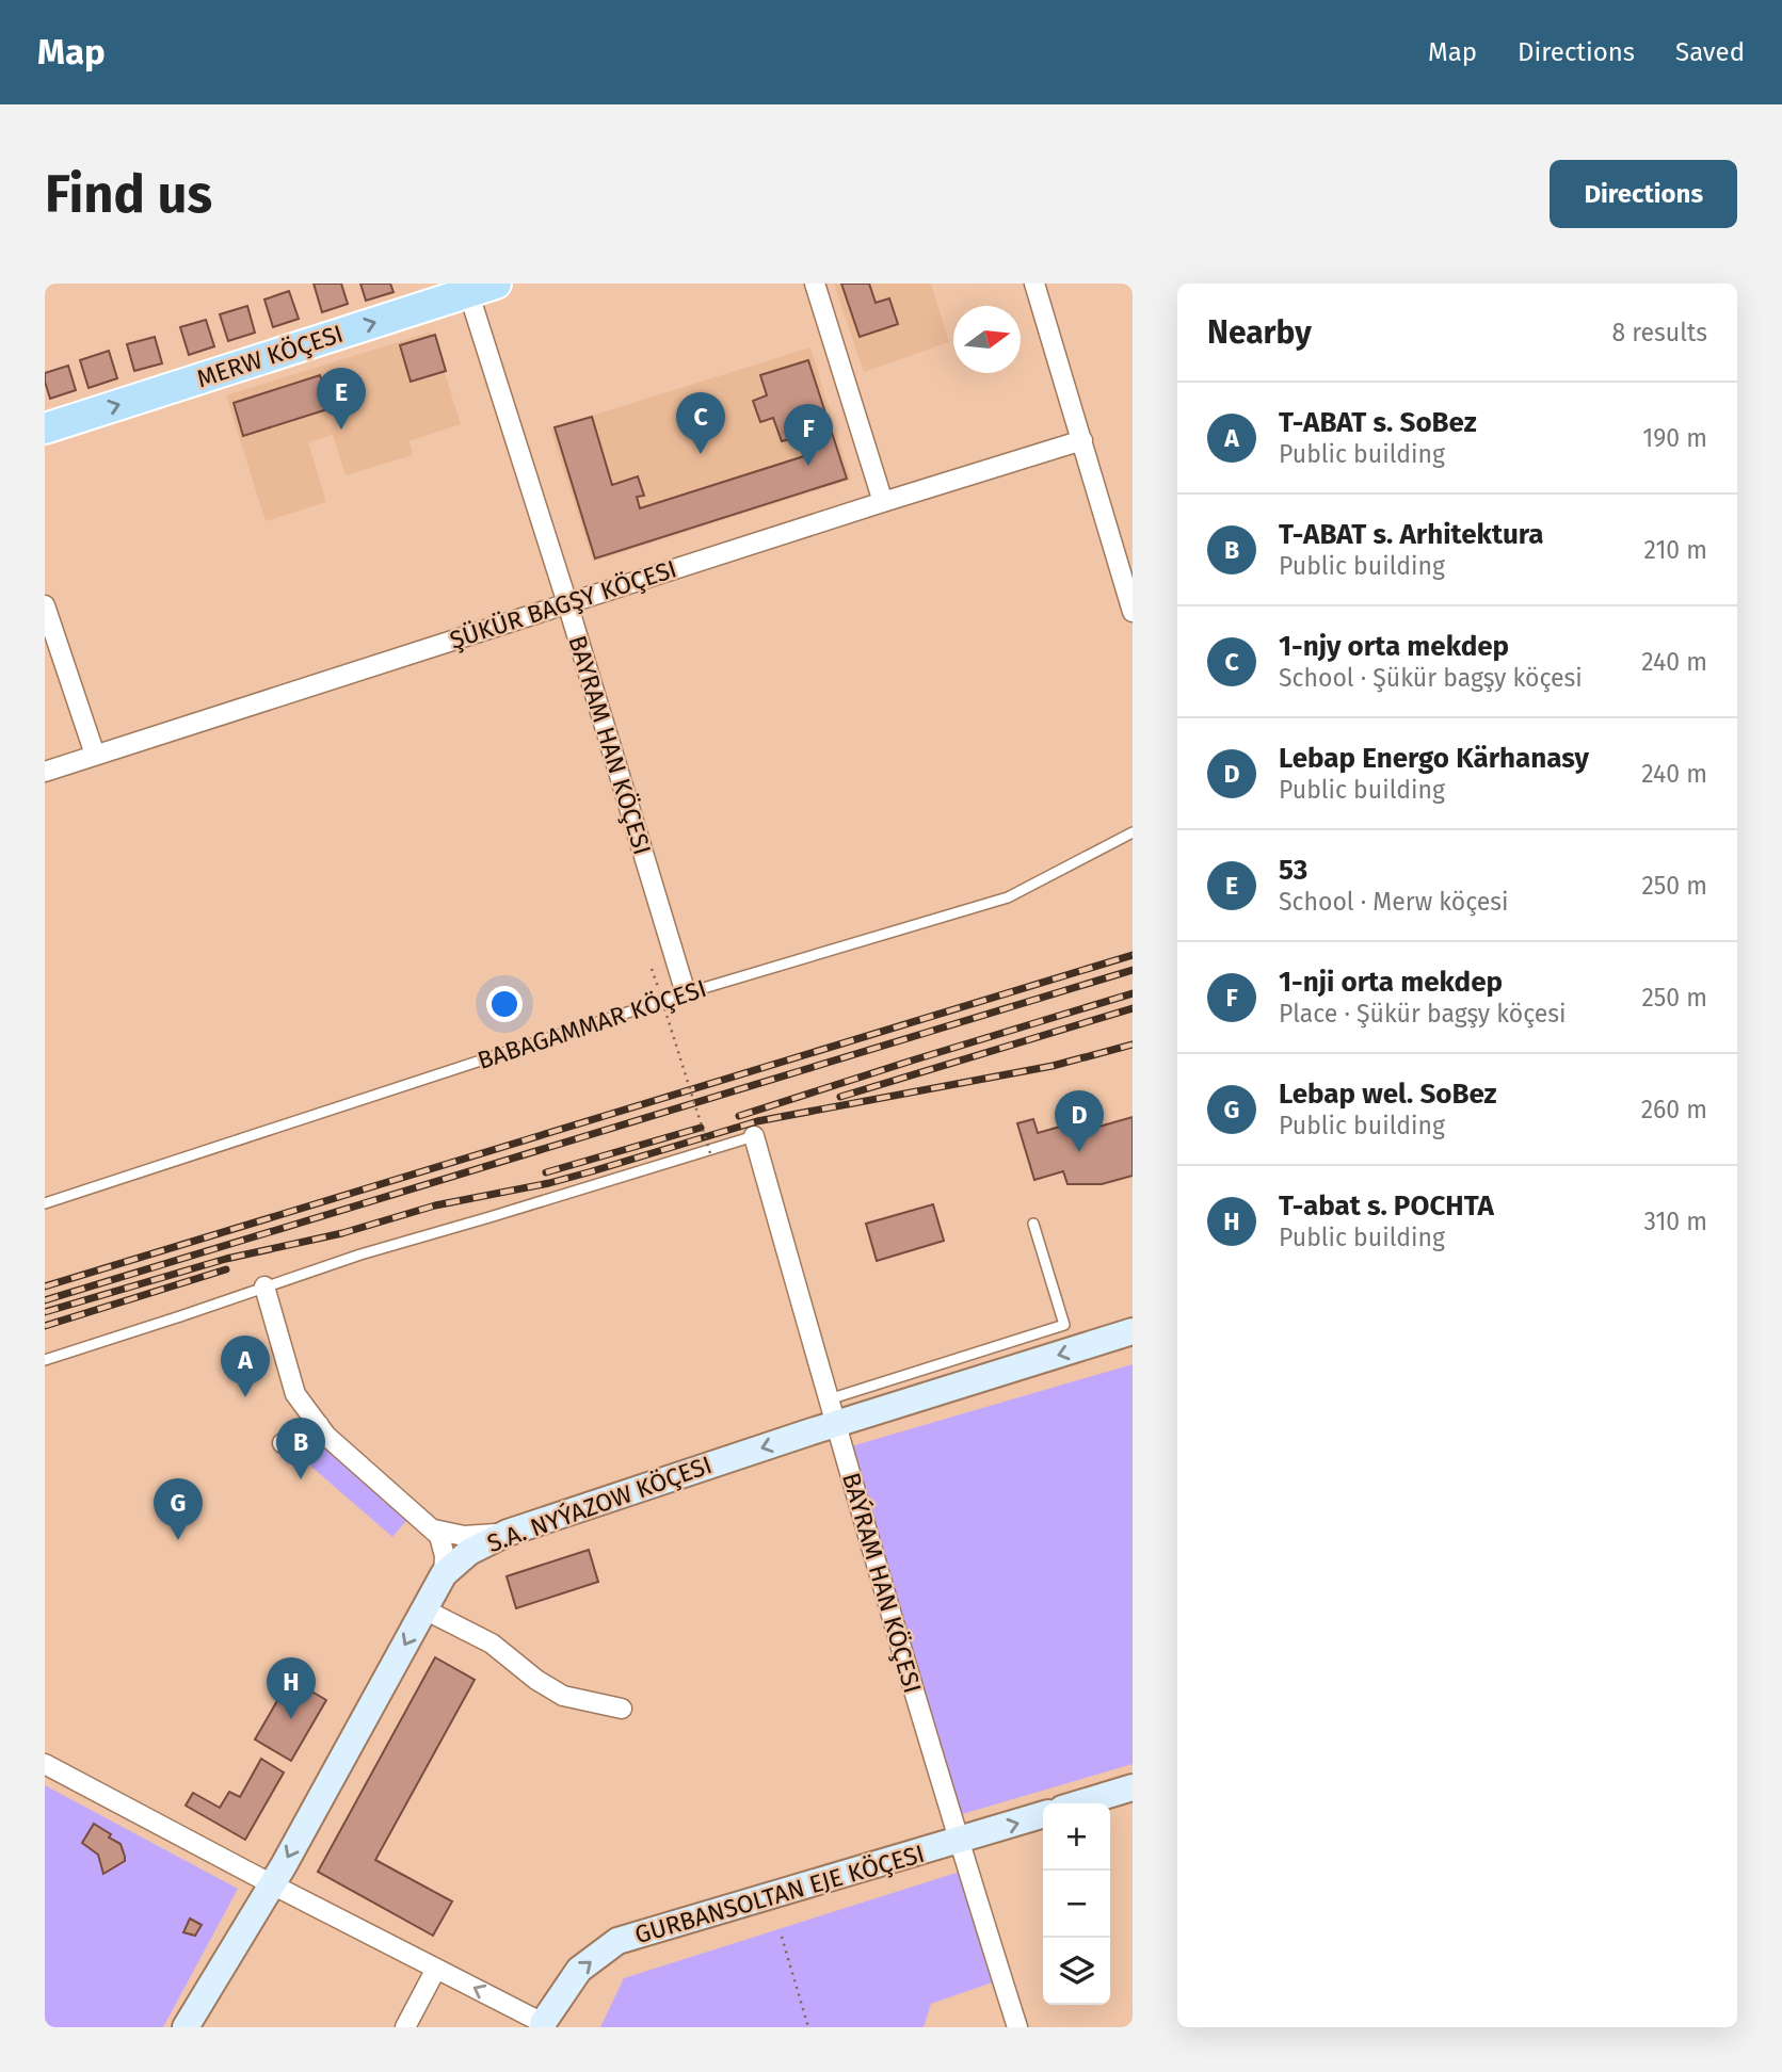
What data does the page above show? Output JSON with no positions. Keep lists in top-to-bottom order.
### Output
{
  "streets": {
    "main road": ["MERW KÖÇESI"],
    "street": [
      "ŞÜKÜR BAGŞY KÖÇESI",
      "BAYRAM HAN KÖÇESI",
      "S.A. NYÝAZOW KÖÇESI",
      "BAÝRAM HAN KÖÇESI",
      "GURBANSOLTAN EJE KÖÇESI"
    ],
    "lane": ["BABAGAMMAR KÖÇESI"]
  },
  "crossings": [
    ["MERW KÖÇESI", "BAYRAM HAN KÖÇESI"],
    ["ŞÜKÜR BAGŞY KÖÇESI", "BAYRAM HAN KÖÇESI"],
    ["BAYRAM HAN KÖÇESI", "BABAGAMMAR KÖÇESI"],
    ["S.A. NYÝAZOW KÖÇESI", "BAÝRAM HAN KÖÇESI"],
    ["BAÝRAM HAN KÖÇESI", "GURBANSOLTAN EJE KÖÇESI"]
  ],
  "one_way": ["MERW KÖÇESI", "S.A. NYÝAZOW KÖÇESI", "GURBANSOLTAN EJE KÖÇESI"],
  "north": "right",
  "page": {
    "header": "Map",
    "nav": ["Map", "Directions", "Saved"],
    "buttons": "Directions",
    "title": "Find us",
    "heading": ["Nearby", "8 results"],
    "pins": [
      "E",
      "C",
      "F",
      "D",
      "A",
      "B",
      "G",
      "H"
    ],
    "list": [
      {
        "mark": "A",
        "name": "T-ABAT s. SoBez",
        "note": "Public building",
        "value": "190 m"
      },
      {
        "mark": "B",
        "name": "T-ABAT s. Arhitektura",
        "note": "Public building",
        "value": "210 m"
      },
      {
        "mark": "C",
        "name": "1-njy orta mekdep",
        "note": "School · Şükür bagşy köçesi",
        "value": "240 m"
      },
      {
        "mark": "D",
        "name": "Lebap Energo Kärhanasy",
        "note": "Public building",
        "value": "240 m"
      },
      {
        "mark": "E",
        "name": "53",
        "note": "School · Merw köçesi",
        "value": "250 m"
      },
      {
        "mark": "F",
        "name": "1-nji orta mekdep",
        "note": "Place · Şükür bagşy köçesi",
        "value": "250 m"
      },
      {
        "mark": "G",
        "name": "Lebap wel. SoBez",
        "note": "Public building",
        "value": "260 m"
      },
      {
        "mark": "H",
        "name": "T-abat s. POCHTA",
        "note": "Public building",
        "value": "310 m"
      }
    ],
    "map_buttons": ["+", "−"]
  }
}
